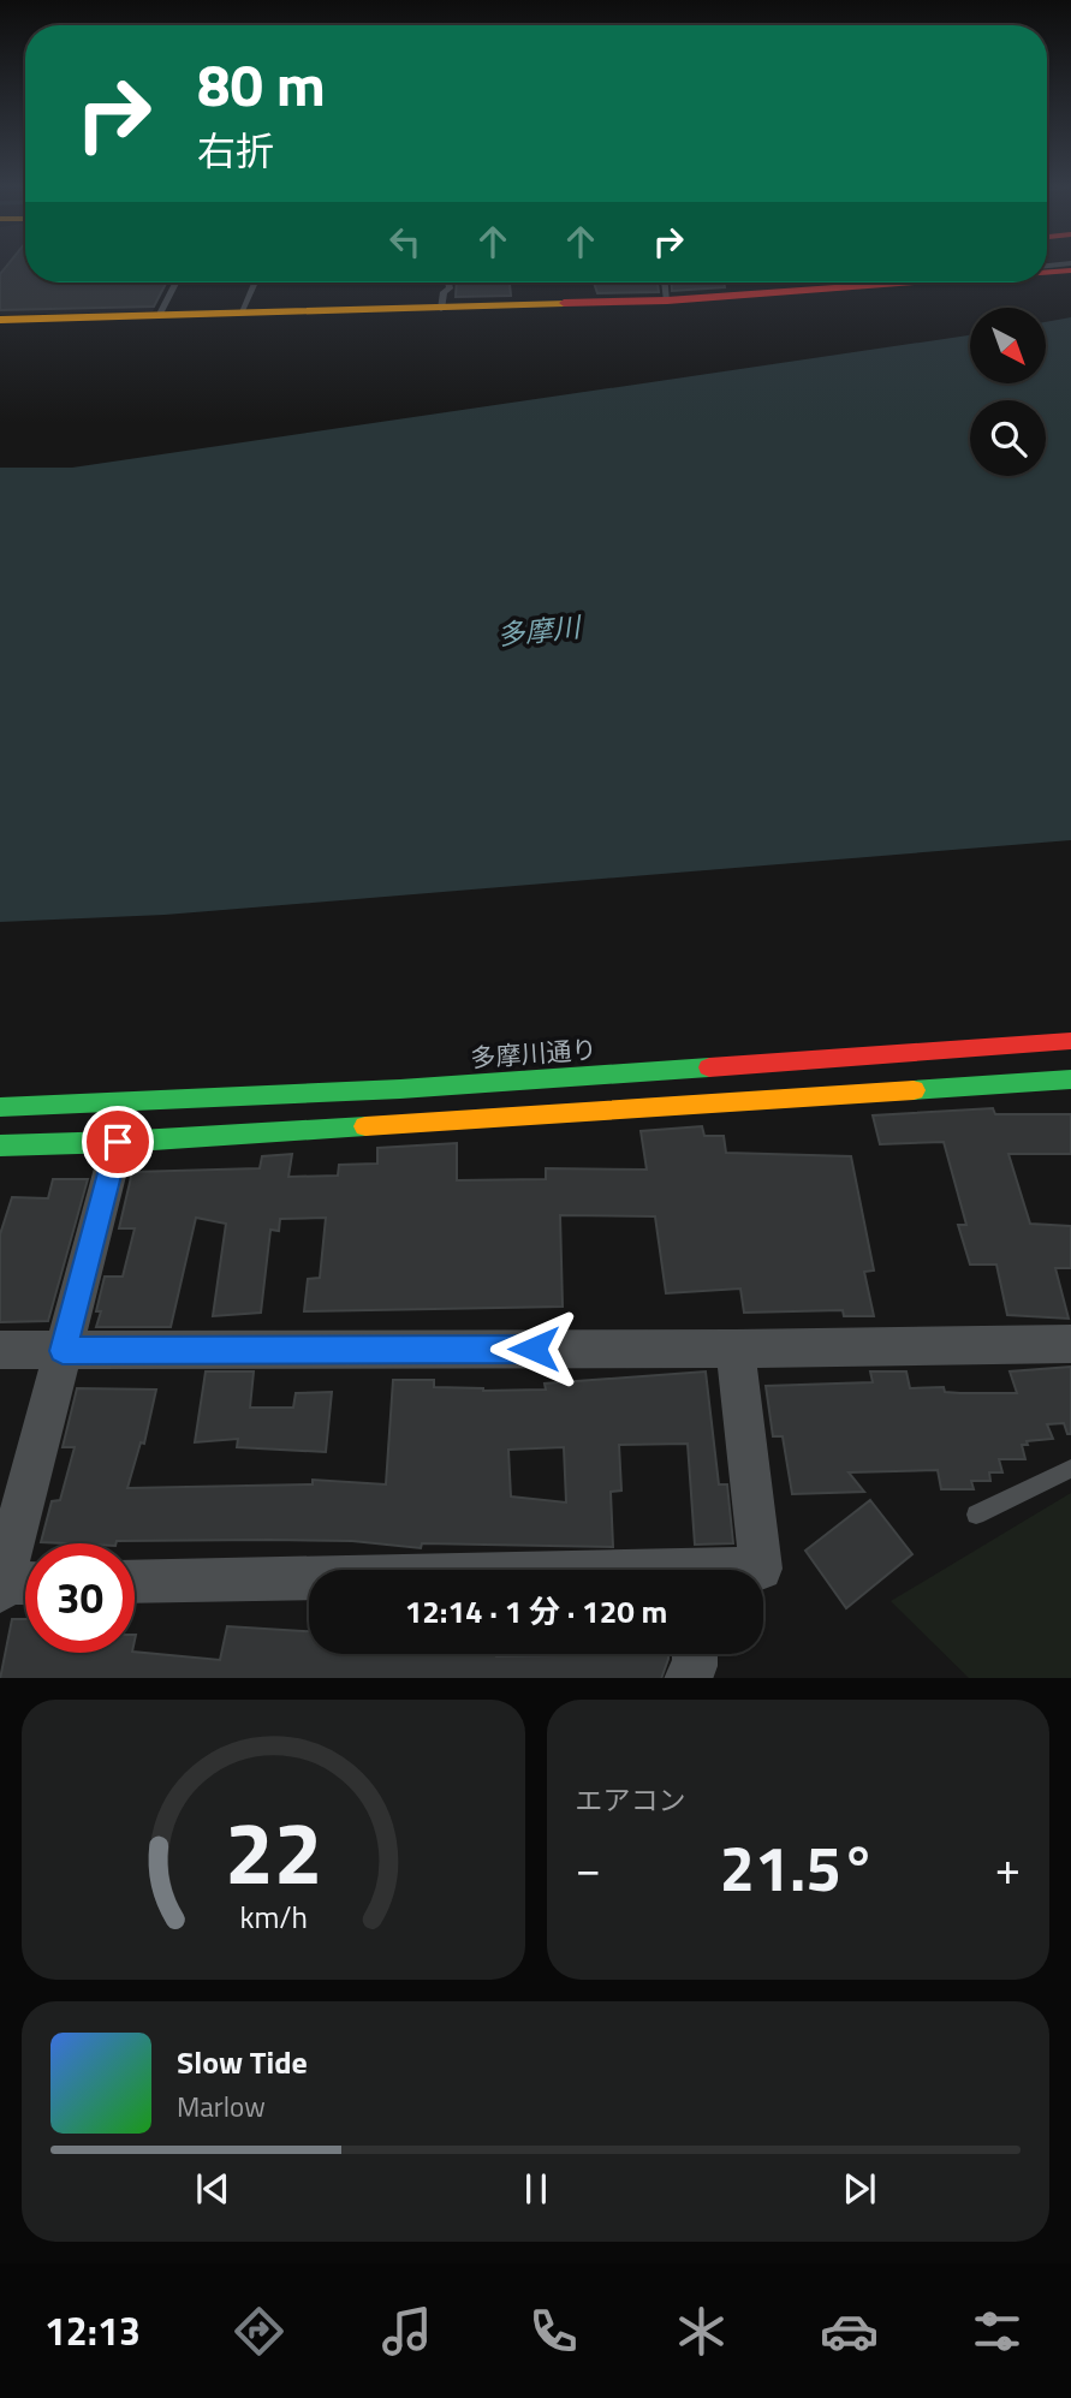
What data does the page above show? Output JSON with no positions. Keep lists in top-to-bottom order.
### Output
{
  "streets": {
    "street": ["多摩川通り"]
  },
  "water": ["多摩川"],
  "north": "bottom right",
  "page": {
    "turn": ["80 m", "右折"],
    "limit": "30",
    "trip": "12:14 · 1 分 · 120 m",
    "tile": "エアコン",
    "heat": ["−", "21.5°", "+"],
    "song": ["Slow Tide", "Marlow"],
    "tabs": "12:13",
    "gauge": ["22", "km/h"]
  }
}
